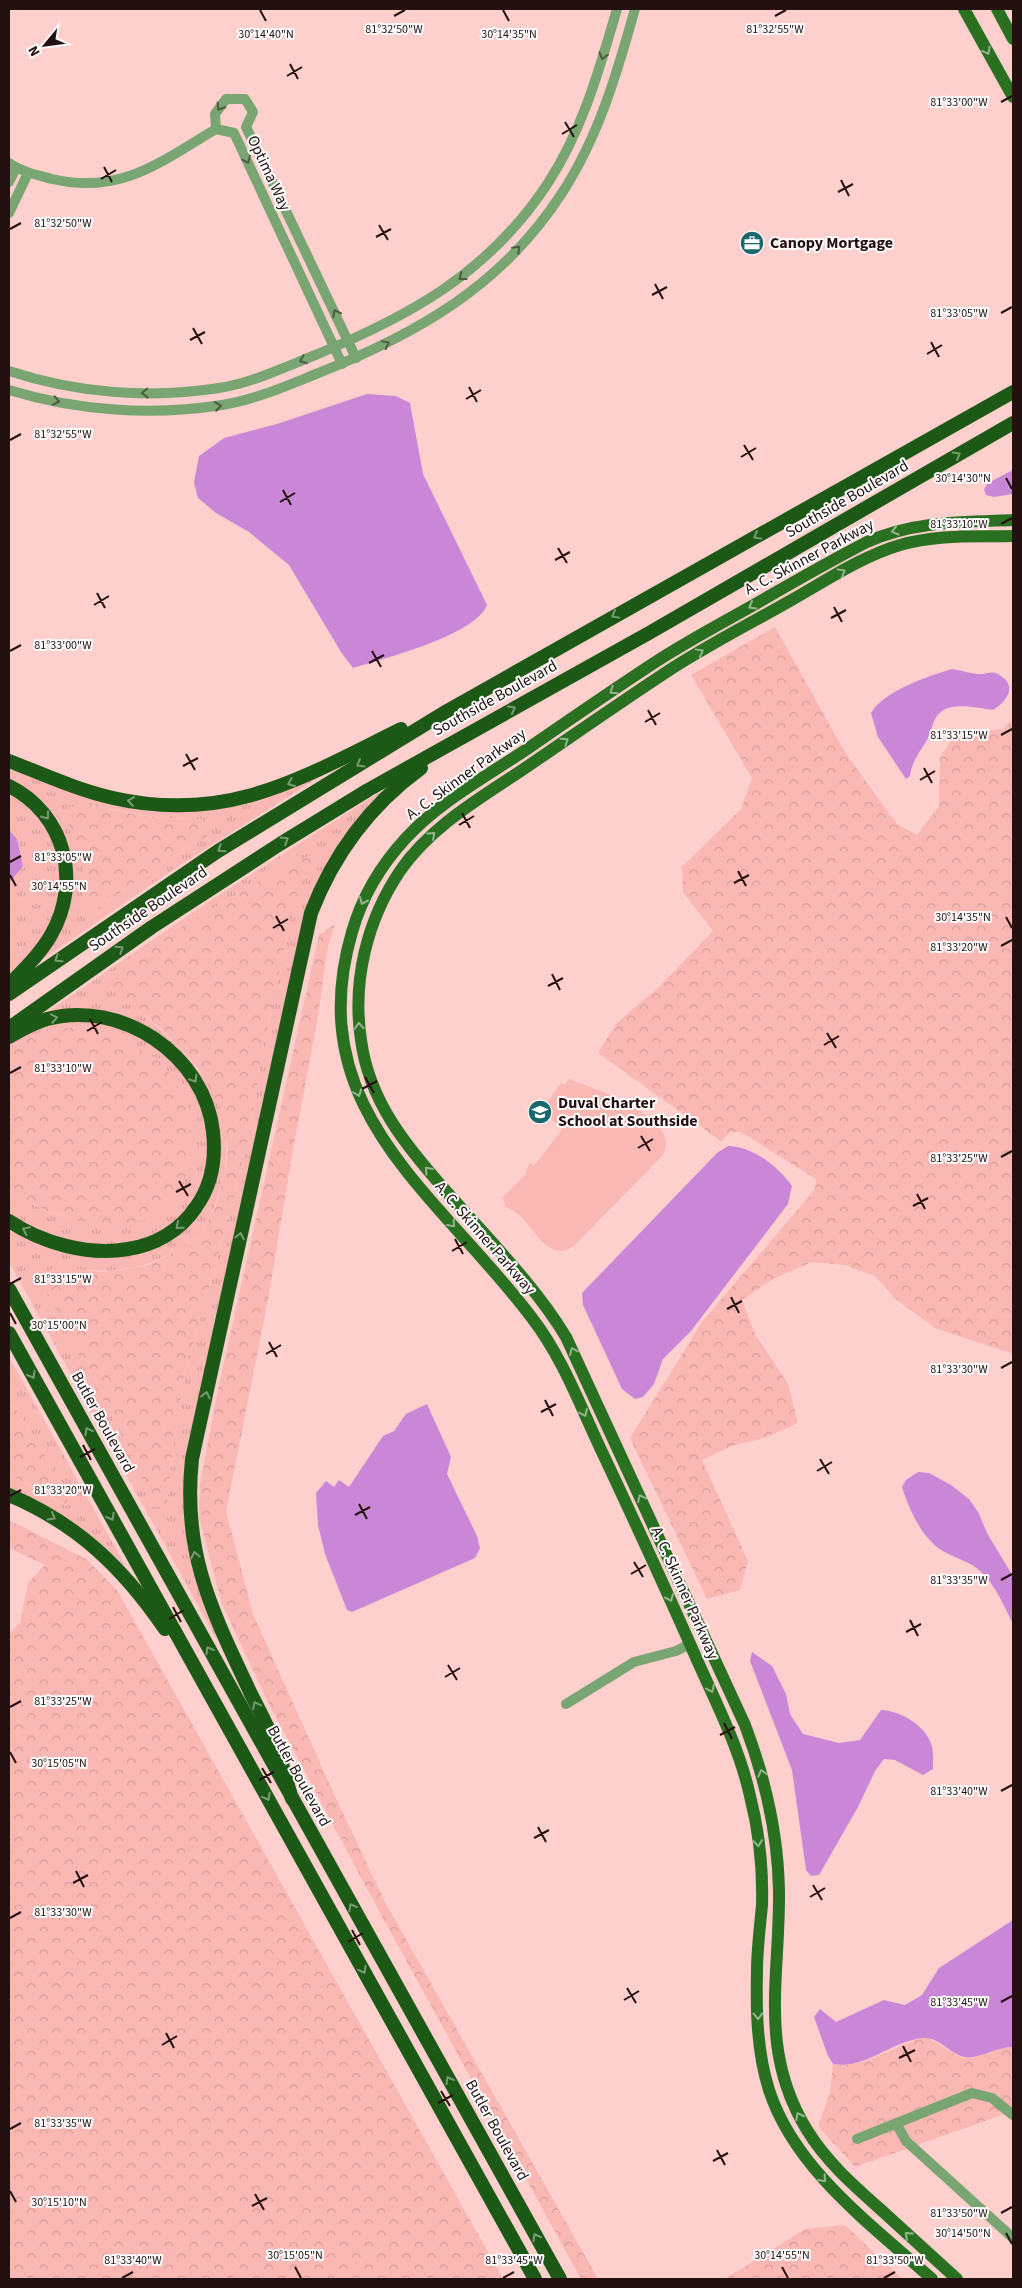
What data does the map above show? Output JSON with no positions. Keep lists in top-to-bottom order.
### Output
{
  "streets": {
    "highway": ["Southside Boulevard", "Butler Boulevard"],
    "main road": ["A. C. Skinner Parkway"],
    "street": ["Optima Way"]
  },
  "places": {
    "office": ["Canopy Mortgage"],
    "school or university": ["Duval Charter School at Southside"]
  },
  "north": "bottom left",
  "coordinates": [
    "81°32'50\"W",
    "81°32'55\"W",
    "30°14'40\"N",
    "30°14'35\"N",
    "81°33'00\"W",
    "81°33'05\"W",
    "30°14'30\"N",
    "81°33'10\"W",
    "81°33'15\"W",
    "30°14'55\"N",
    "81°33'20\"W",
    "81°33'25\"W",
    "30°15'00\"N",
    "81°33'30\"W",
    "81°33'35\"W",
    "30°15'05\"N",
    "81°33'40\"W",
    "81°33'45\"W",
    "30°15'10\"N",
    "81°33'50\"W",
    "30°14'50\"N"
  ]
}
